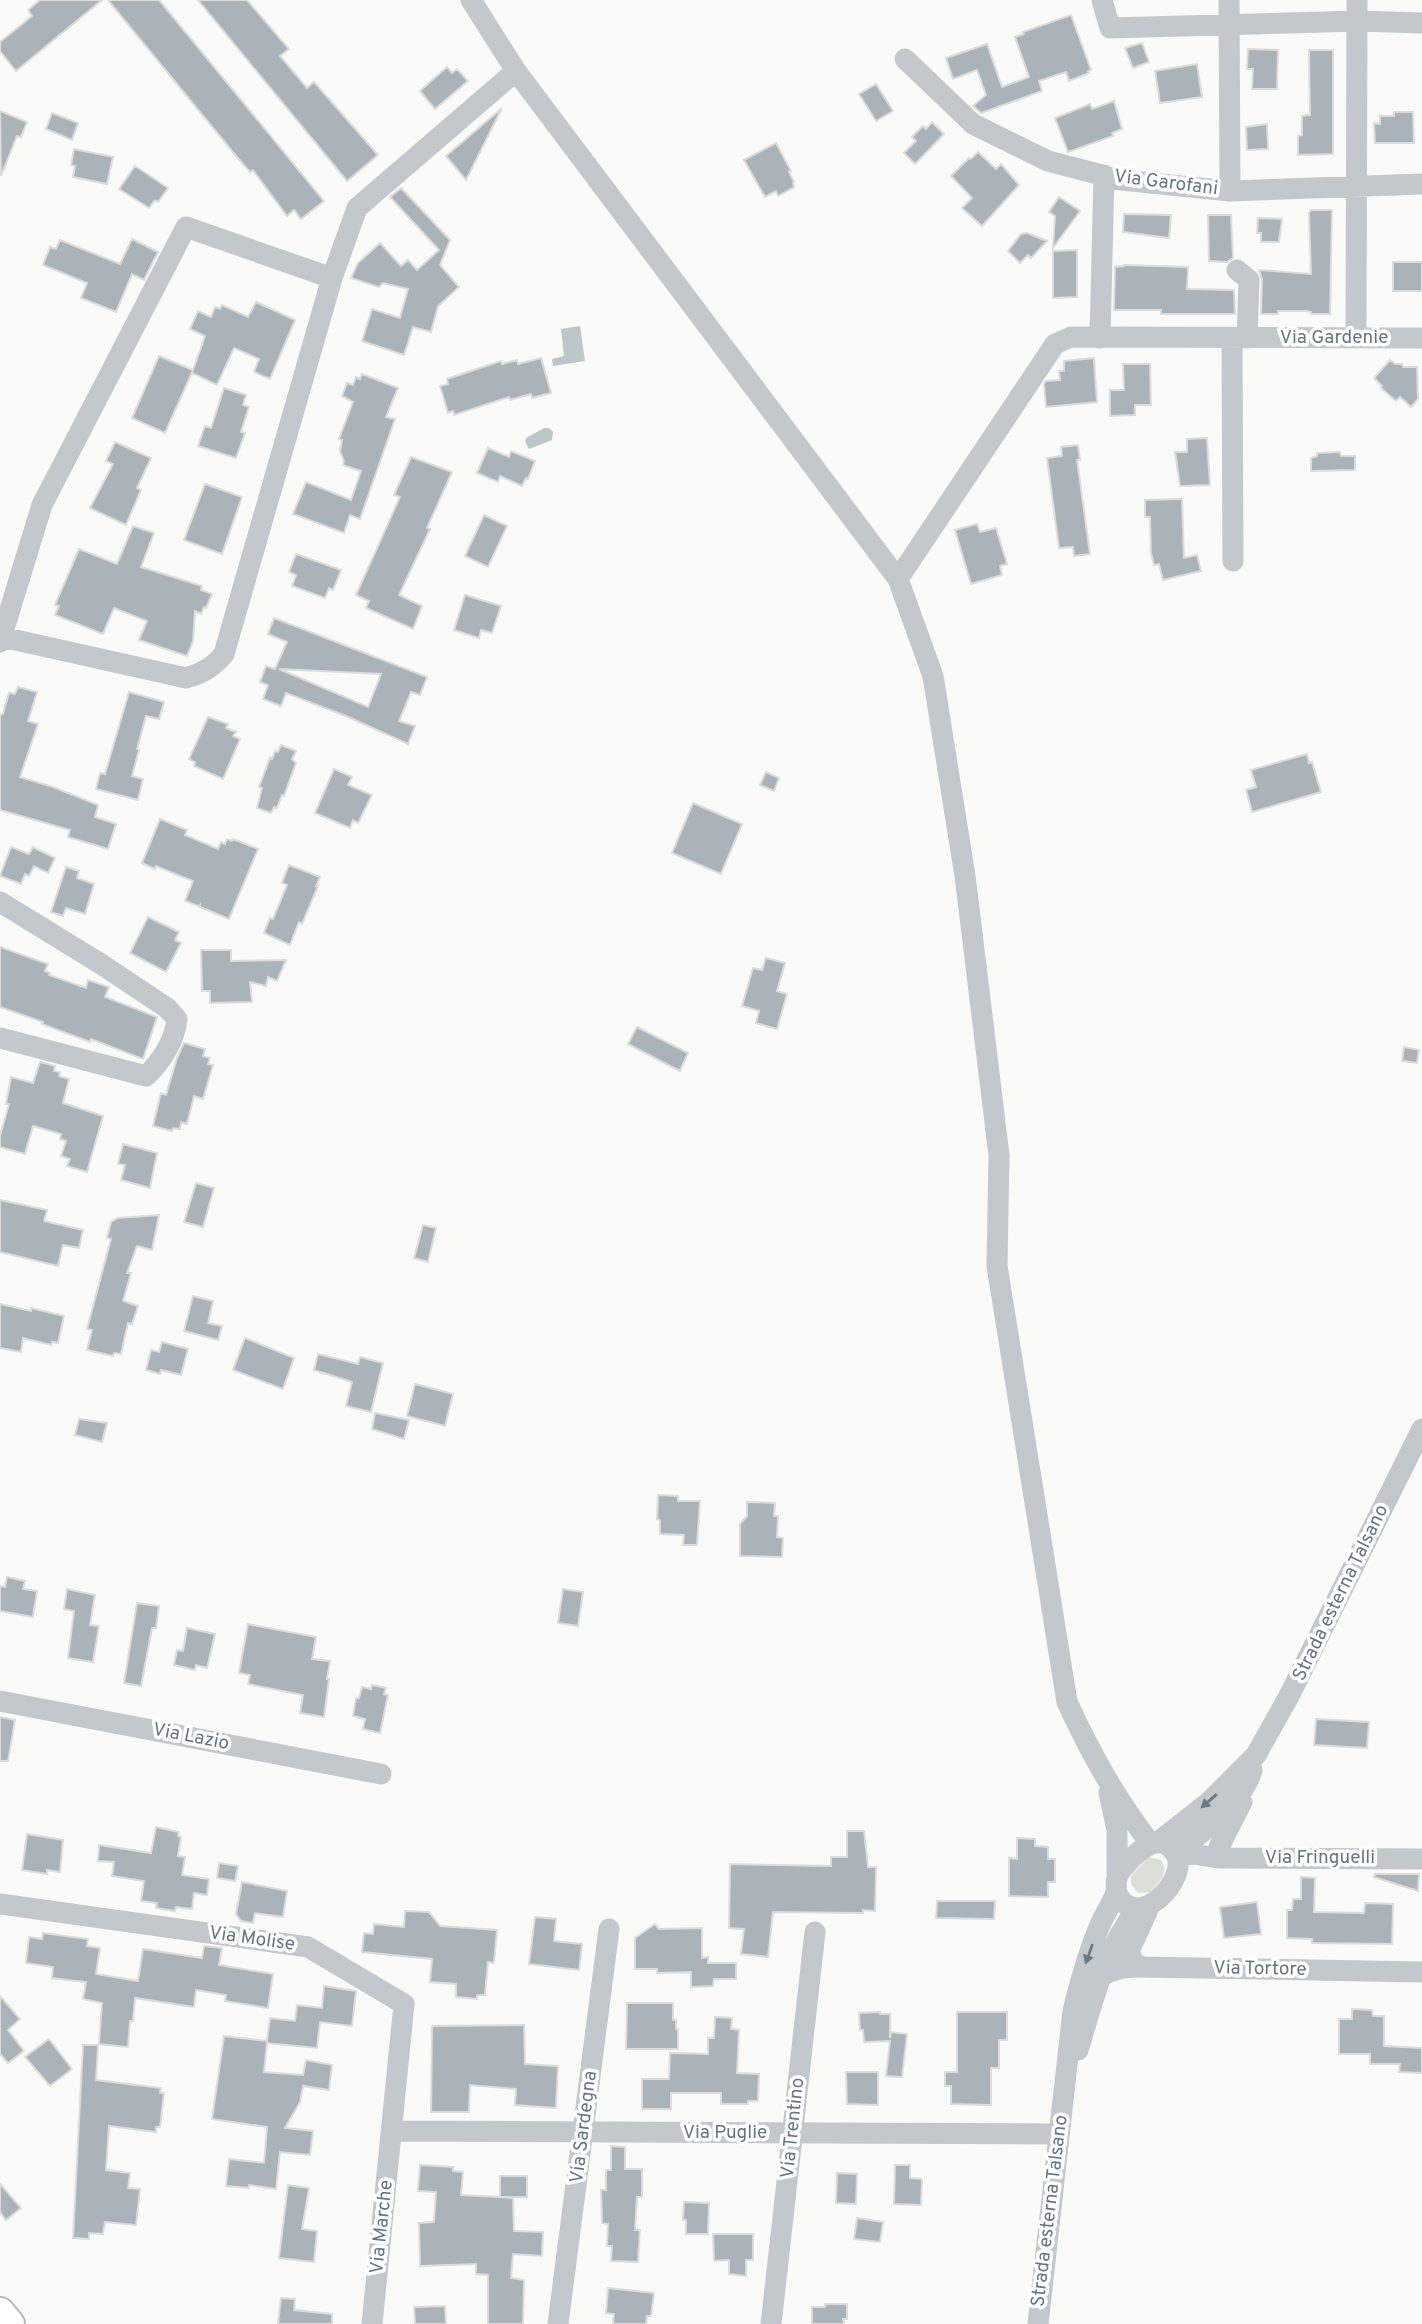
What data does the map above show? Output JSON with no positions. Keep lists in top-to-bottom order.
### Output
{
  "streets": {
    "street": [
      "Via Garofani",
      "Via Gardenie",
      "Strada esterna Talsano",
      "Via Lazio",
      "Via Fringuelli",
      "Via Molise",
      "Via Tortore",
      "Via Sardegna",
      "Via Trentino",
      "Via Puglie",
      "Via Marche"
    ]
  },
  "crossings": [
    ["Strada esterna Talsano", "Via Fringuelli"],
    ["Strada esterna Talsano", "Via Tortore"],
    ["Strada esterna Talsano", "Via Puglie"],
    ["Via Molise", "Via Puglie"],
    ["Via Molise", "Via Marche"],
    ["Via Sardegna", "Via Puglie"],
    ["Via Trentino", "Via Puglie"],
    ["Via Puglie", "Via Marche"]
  ]
}
